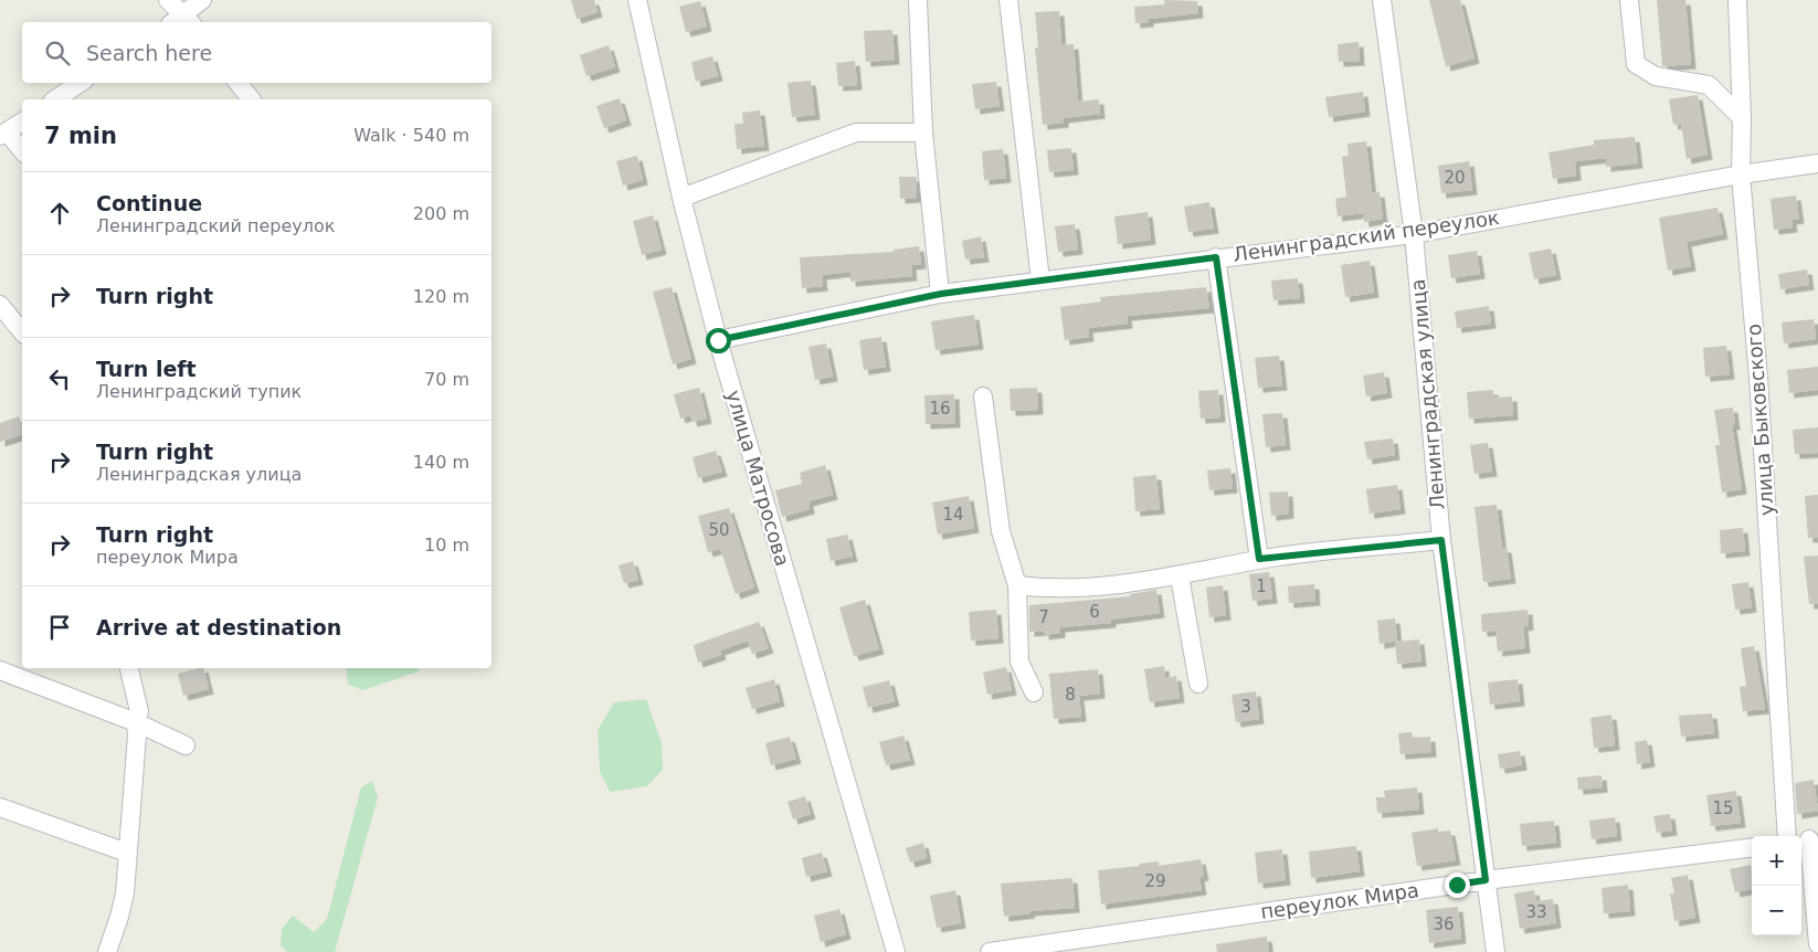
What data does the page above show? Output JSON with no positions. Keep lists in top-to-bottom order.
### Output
{
  "streets": {
    "street": [
      "Ленинградский переулок",
      "Ленинградская улица",
      "улица Быковского",
      "улица Матросова",
      "переулок Мира"
    ]
  },
  "crossings": [
    ["Ленинградский переулок", "Ленинградская улица"],
    ["Ленинградский переулок", "улица Быковского"],
    ["Ленинградский переулок", "улица Матросова"],
    ["Ленинградская улица", "переулок Мира"]
  ],
  "house_numbers": [
    "20",
    "16",
    "14",
    "50",
    "1",
    "6",
    "7",
    "8",
    "3",
    "15",
    "29",
    "33",
    "36"
  ],
  "page": {
    "search": "Search here",
    "heading": ["7 min", "Walk · 540 m"],
    "list": [
      ["Continue", "Ленинградский переулок", "200 m"],
      ["Turn right", "120 m"],
      ["Turn left", "Ленинградский тупик", "70 m"],
      ["Turn right", "Ленинградская улица", "140 m"],
      ["Turn right", "переулок Мира", "10 m"],
      "Arrive at destination"
    ],
    "map_buttons": ["+", "−"]
  }
}
